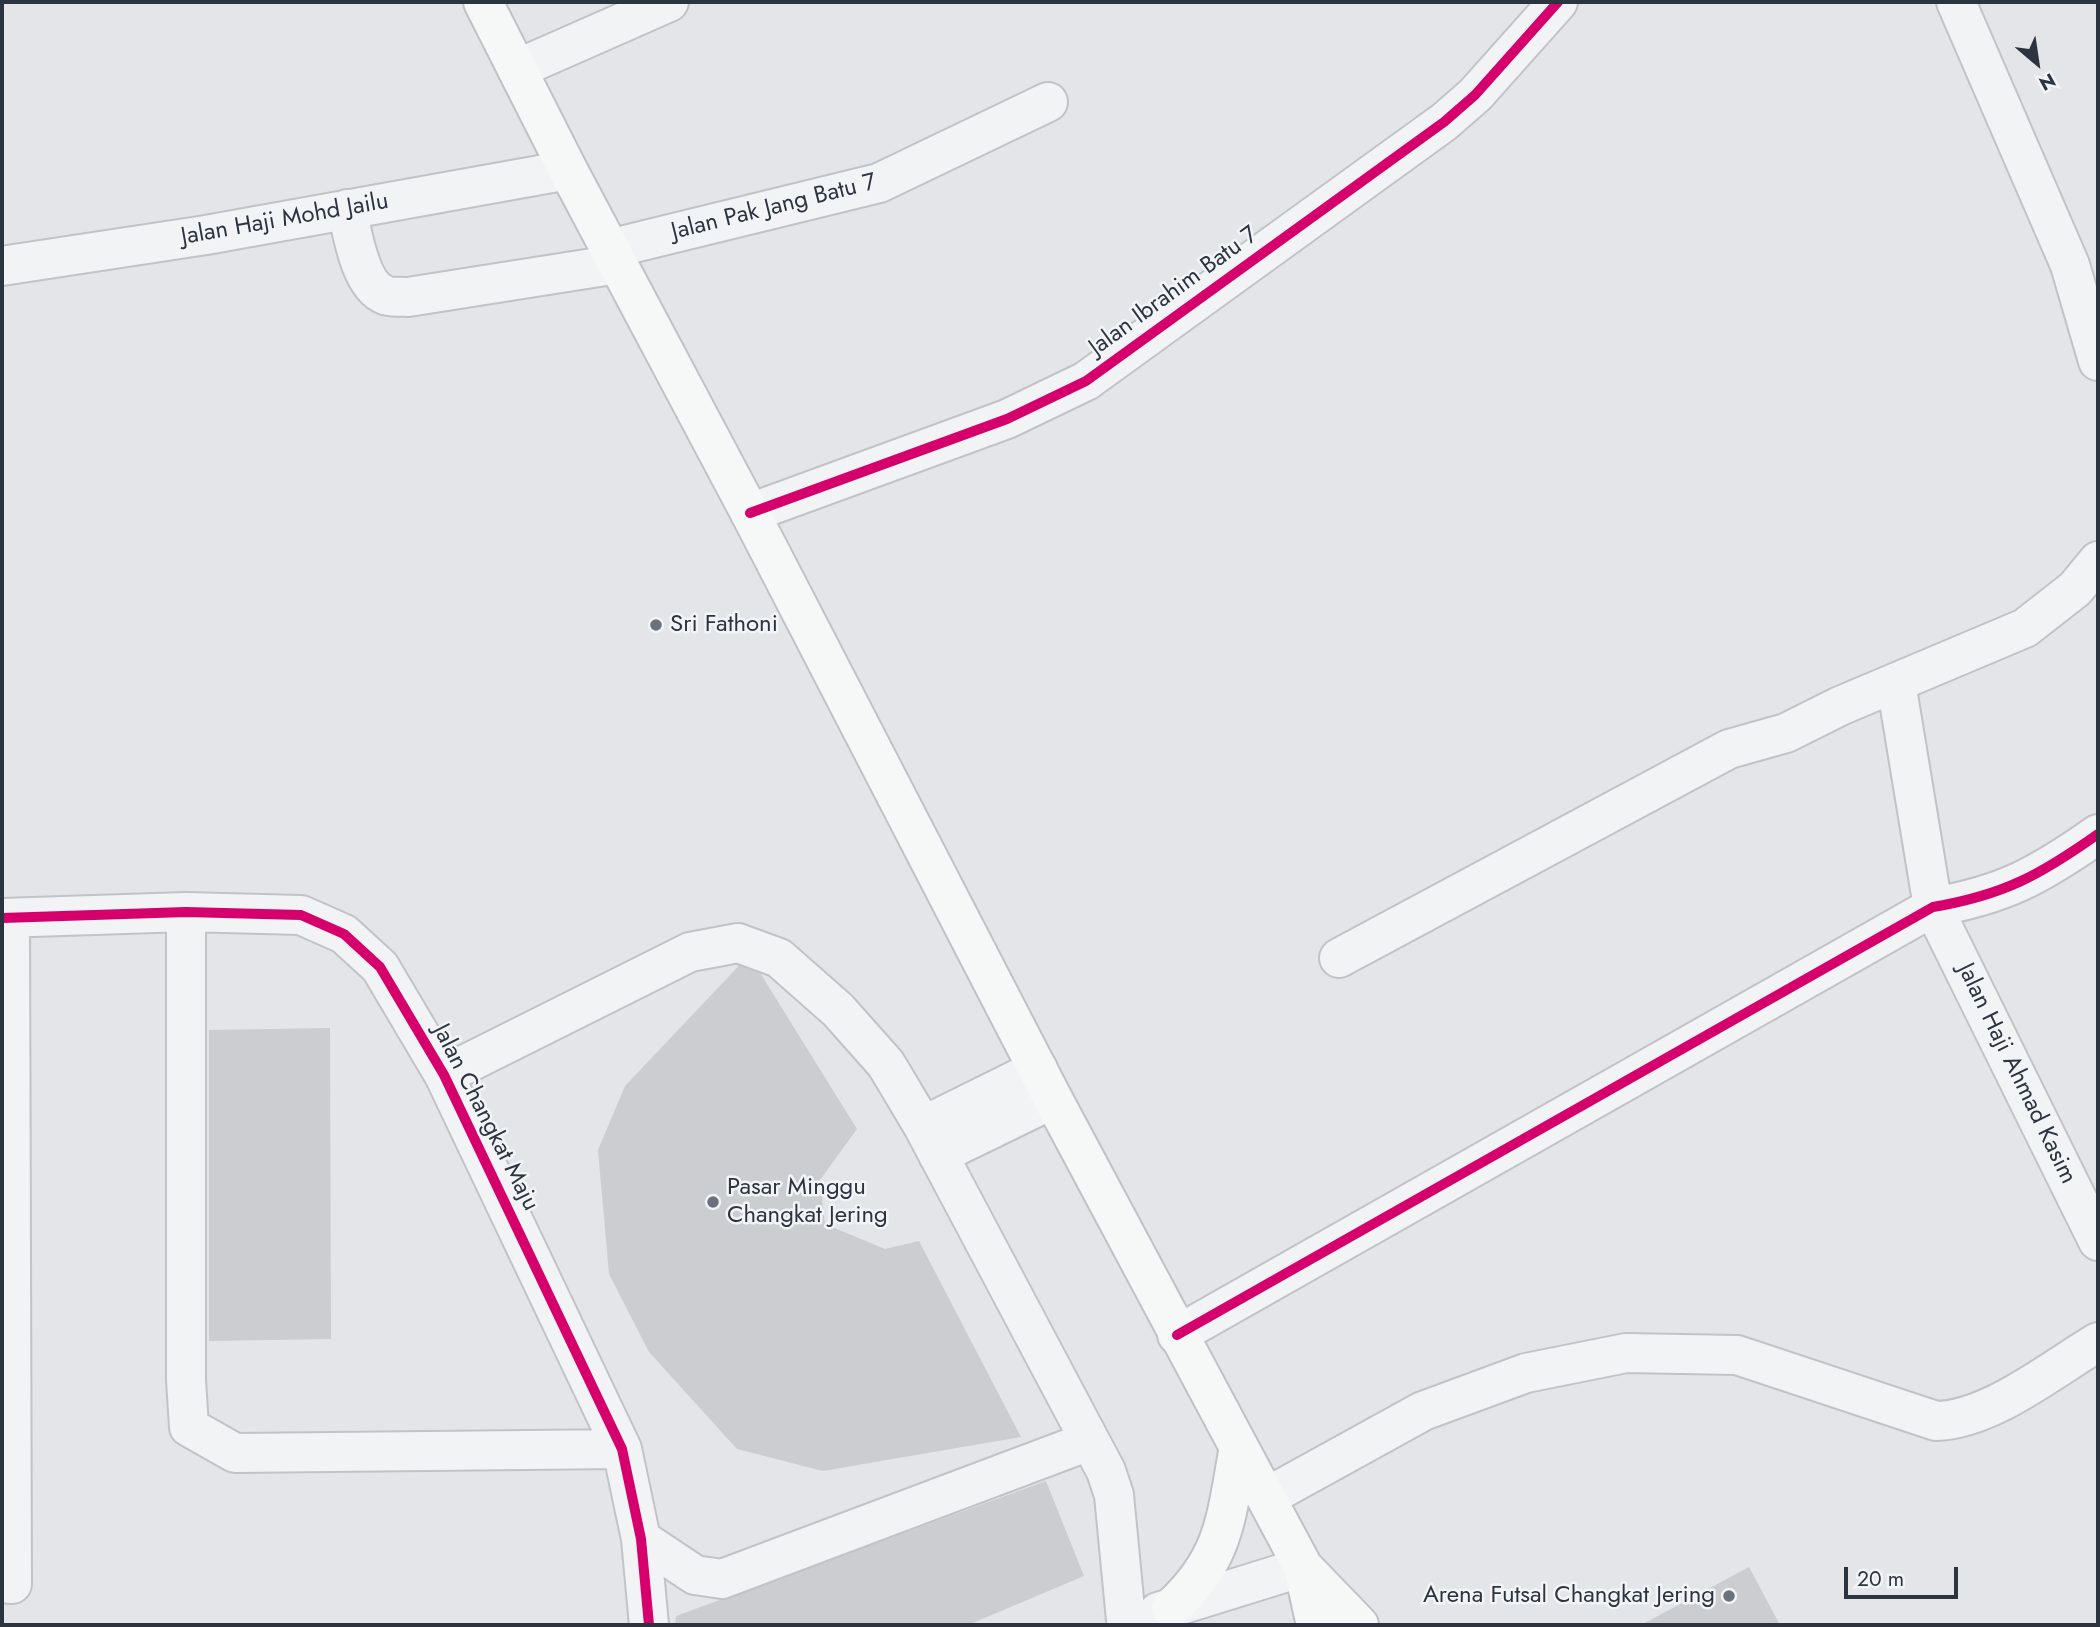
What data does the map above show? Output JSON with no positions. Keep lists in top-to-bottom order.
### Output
{
  "streets": {
    "street": [
      "Jalan Pak Jang Batu 7",
      "Jalan Haji Mohd Jailu",
      "Jalan Ibrahim Batu 7",
      "Jalan Haji Ahmad Kasim",
      "Jalan Changkat Maju"
    ]
  },
  "crossings": [
    ["Jalan Pak Jang Batu 7", "Jalan Haji Mohd Jailu"]
  ],
  "places": ["Sri Fathoni", "Pasar Minggu Changkat Jering", "Arena Futsal Changkat Jering"],
  "scale_bar": "20 m",
  "north": "bottom right"
}
